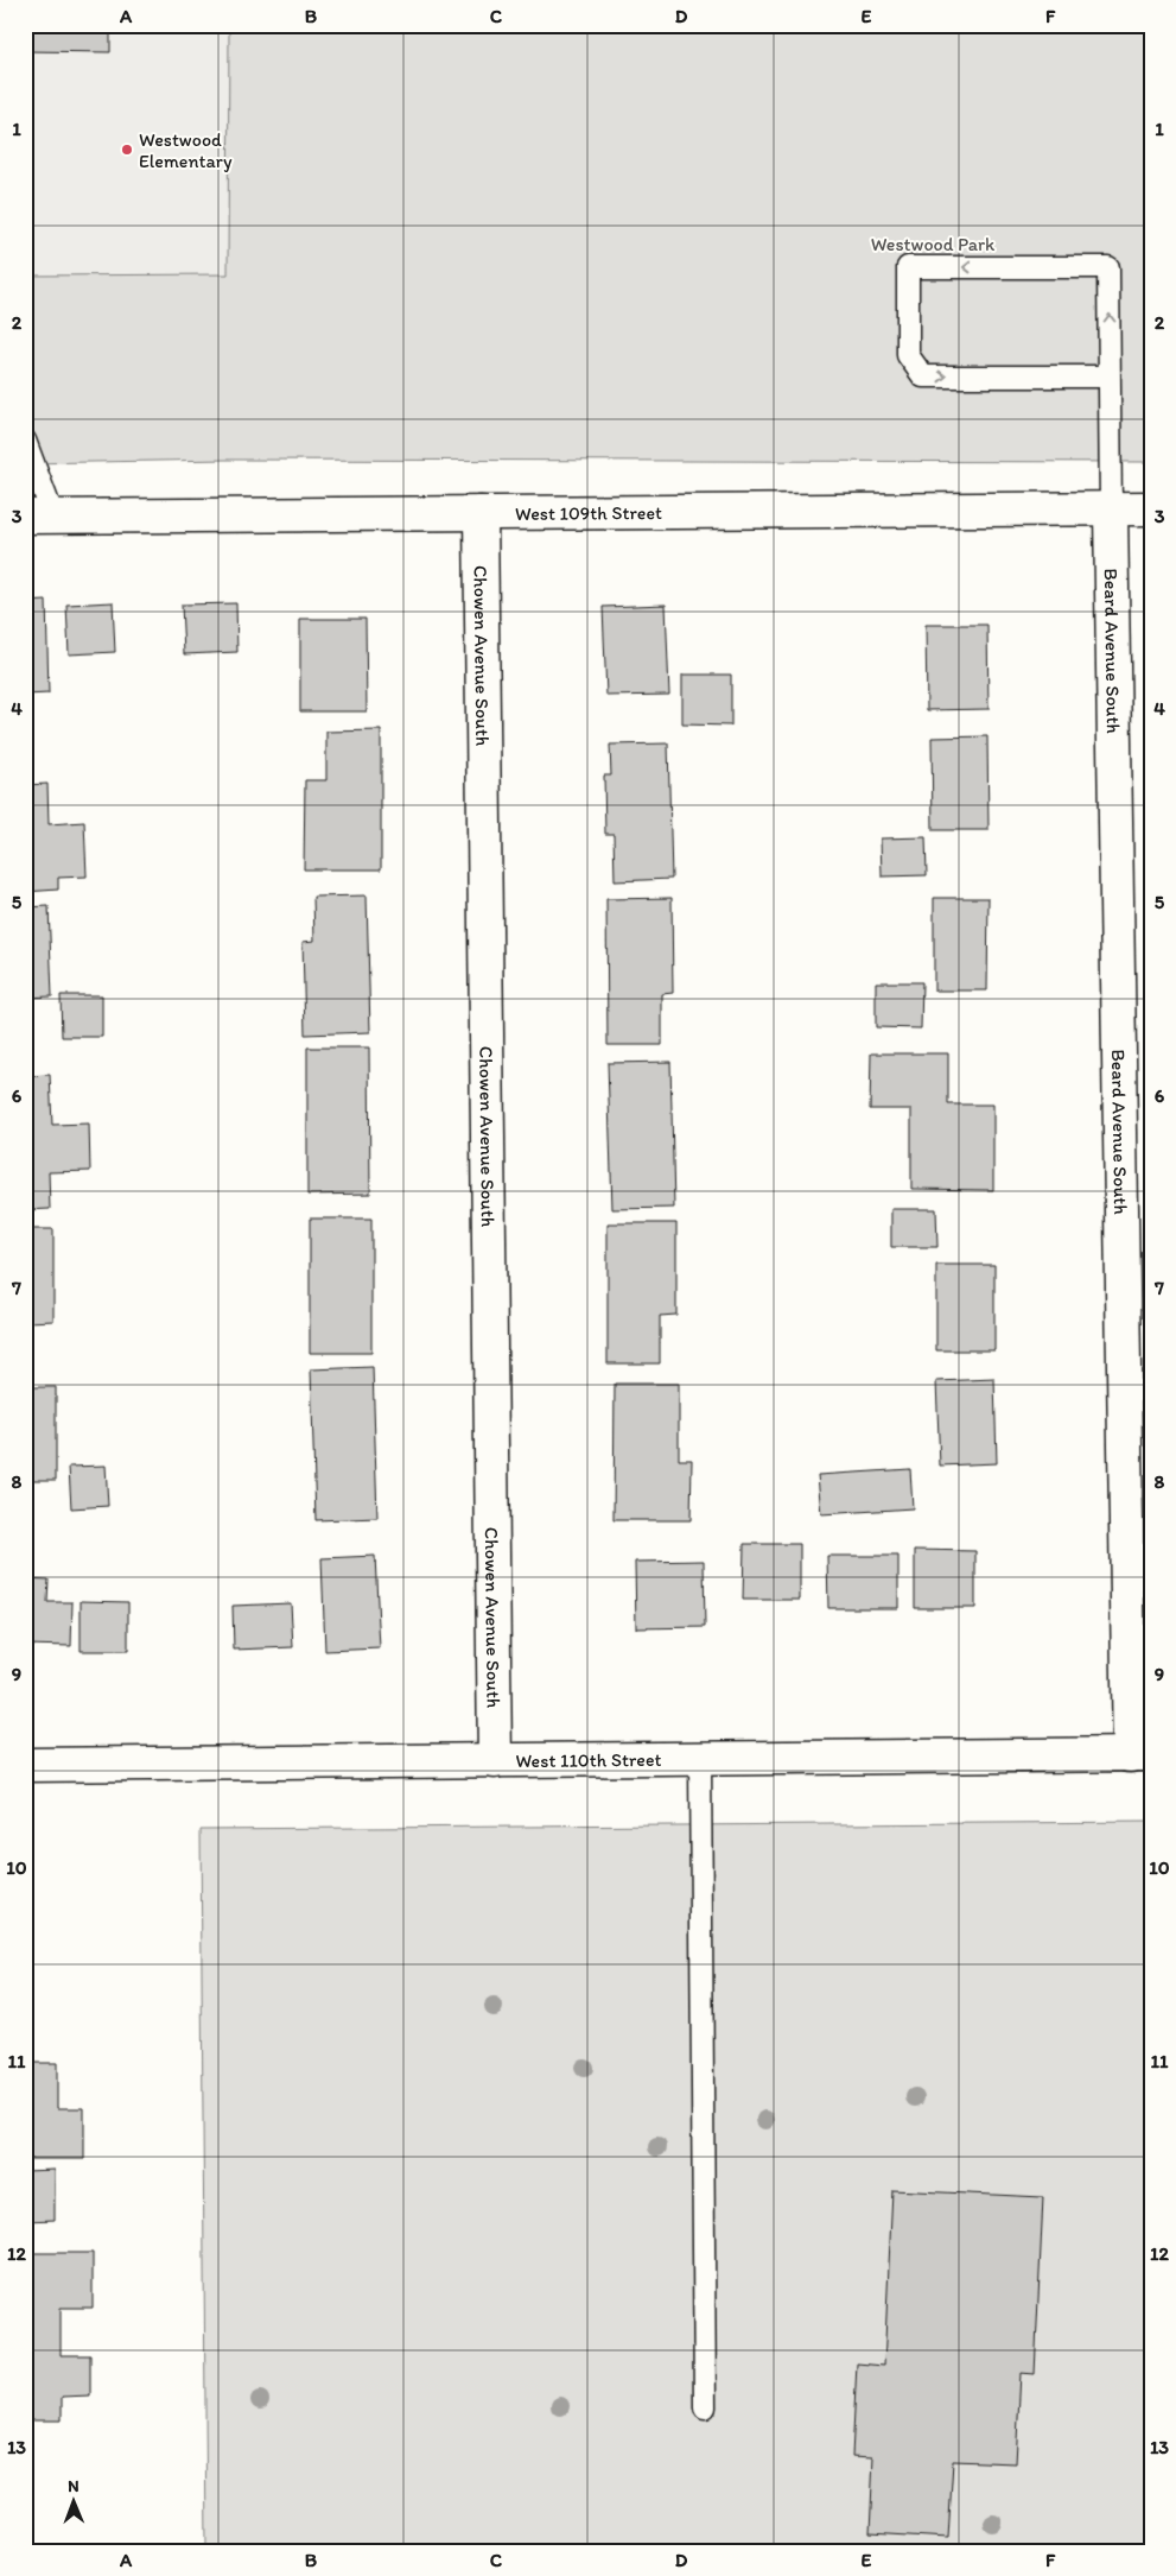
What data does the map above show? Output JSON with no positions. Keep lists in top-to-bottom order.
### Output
{
  "streets": {
    "street": [
      "West 109th Street",
      "Beard Avenue South",
      "Chowen Avenue South",
      "West 110th Street"
    ]
  },
  "crossings": [
    ["West 109th Street", "Beard Avenue South"],
    ["West 109th Street", "Chowen Avenue South"],
    ["Beard Avenue South", "West 110th Street"],
    ["Chowen Avenue South", "West 110th Street"]
  ],
  "parks": ["Westwood Park"],
  "places": ["Westwood Elementary"],
  "north": "top",
  "grid": {
    "columns": [
      "A",
      "B",
      "C",
      "D",
      "E",
      "F"
    ],
    "rows": [
      "1",
      "2",
      "3",
      "4",
      "5",
      "6",
      "7",
      "8",
      "9",
      "10",
      "11",
      "12",
      "13"
    ]
  }
}
